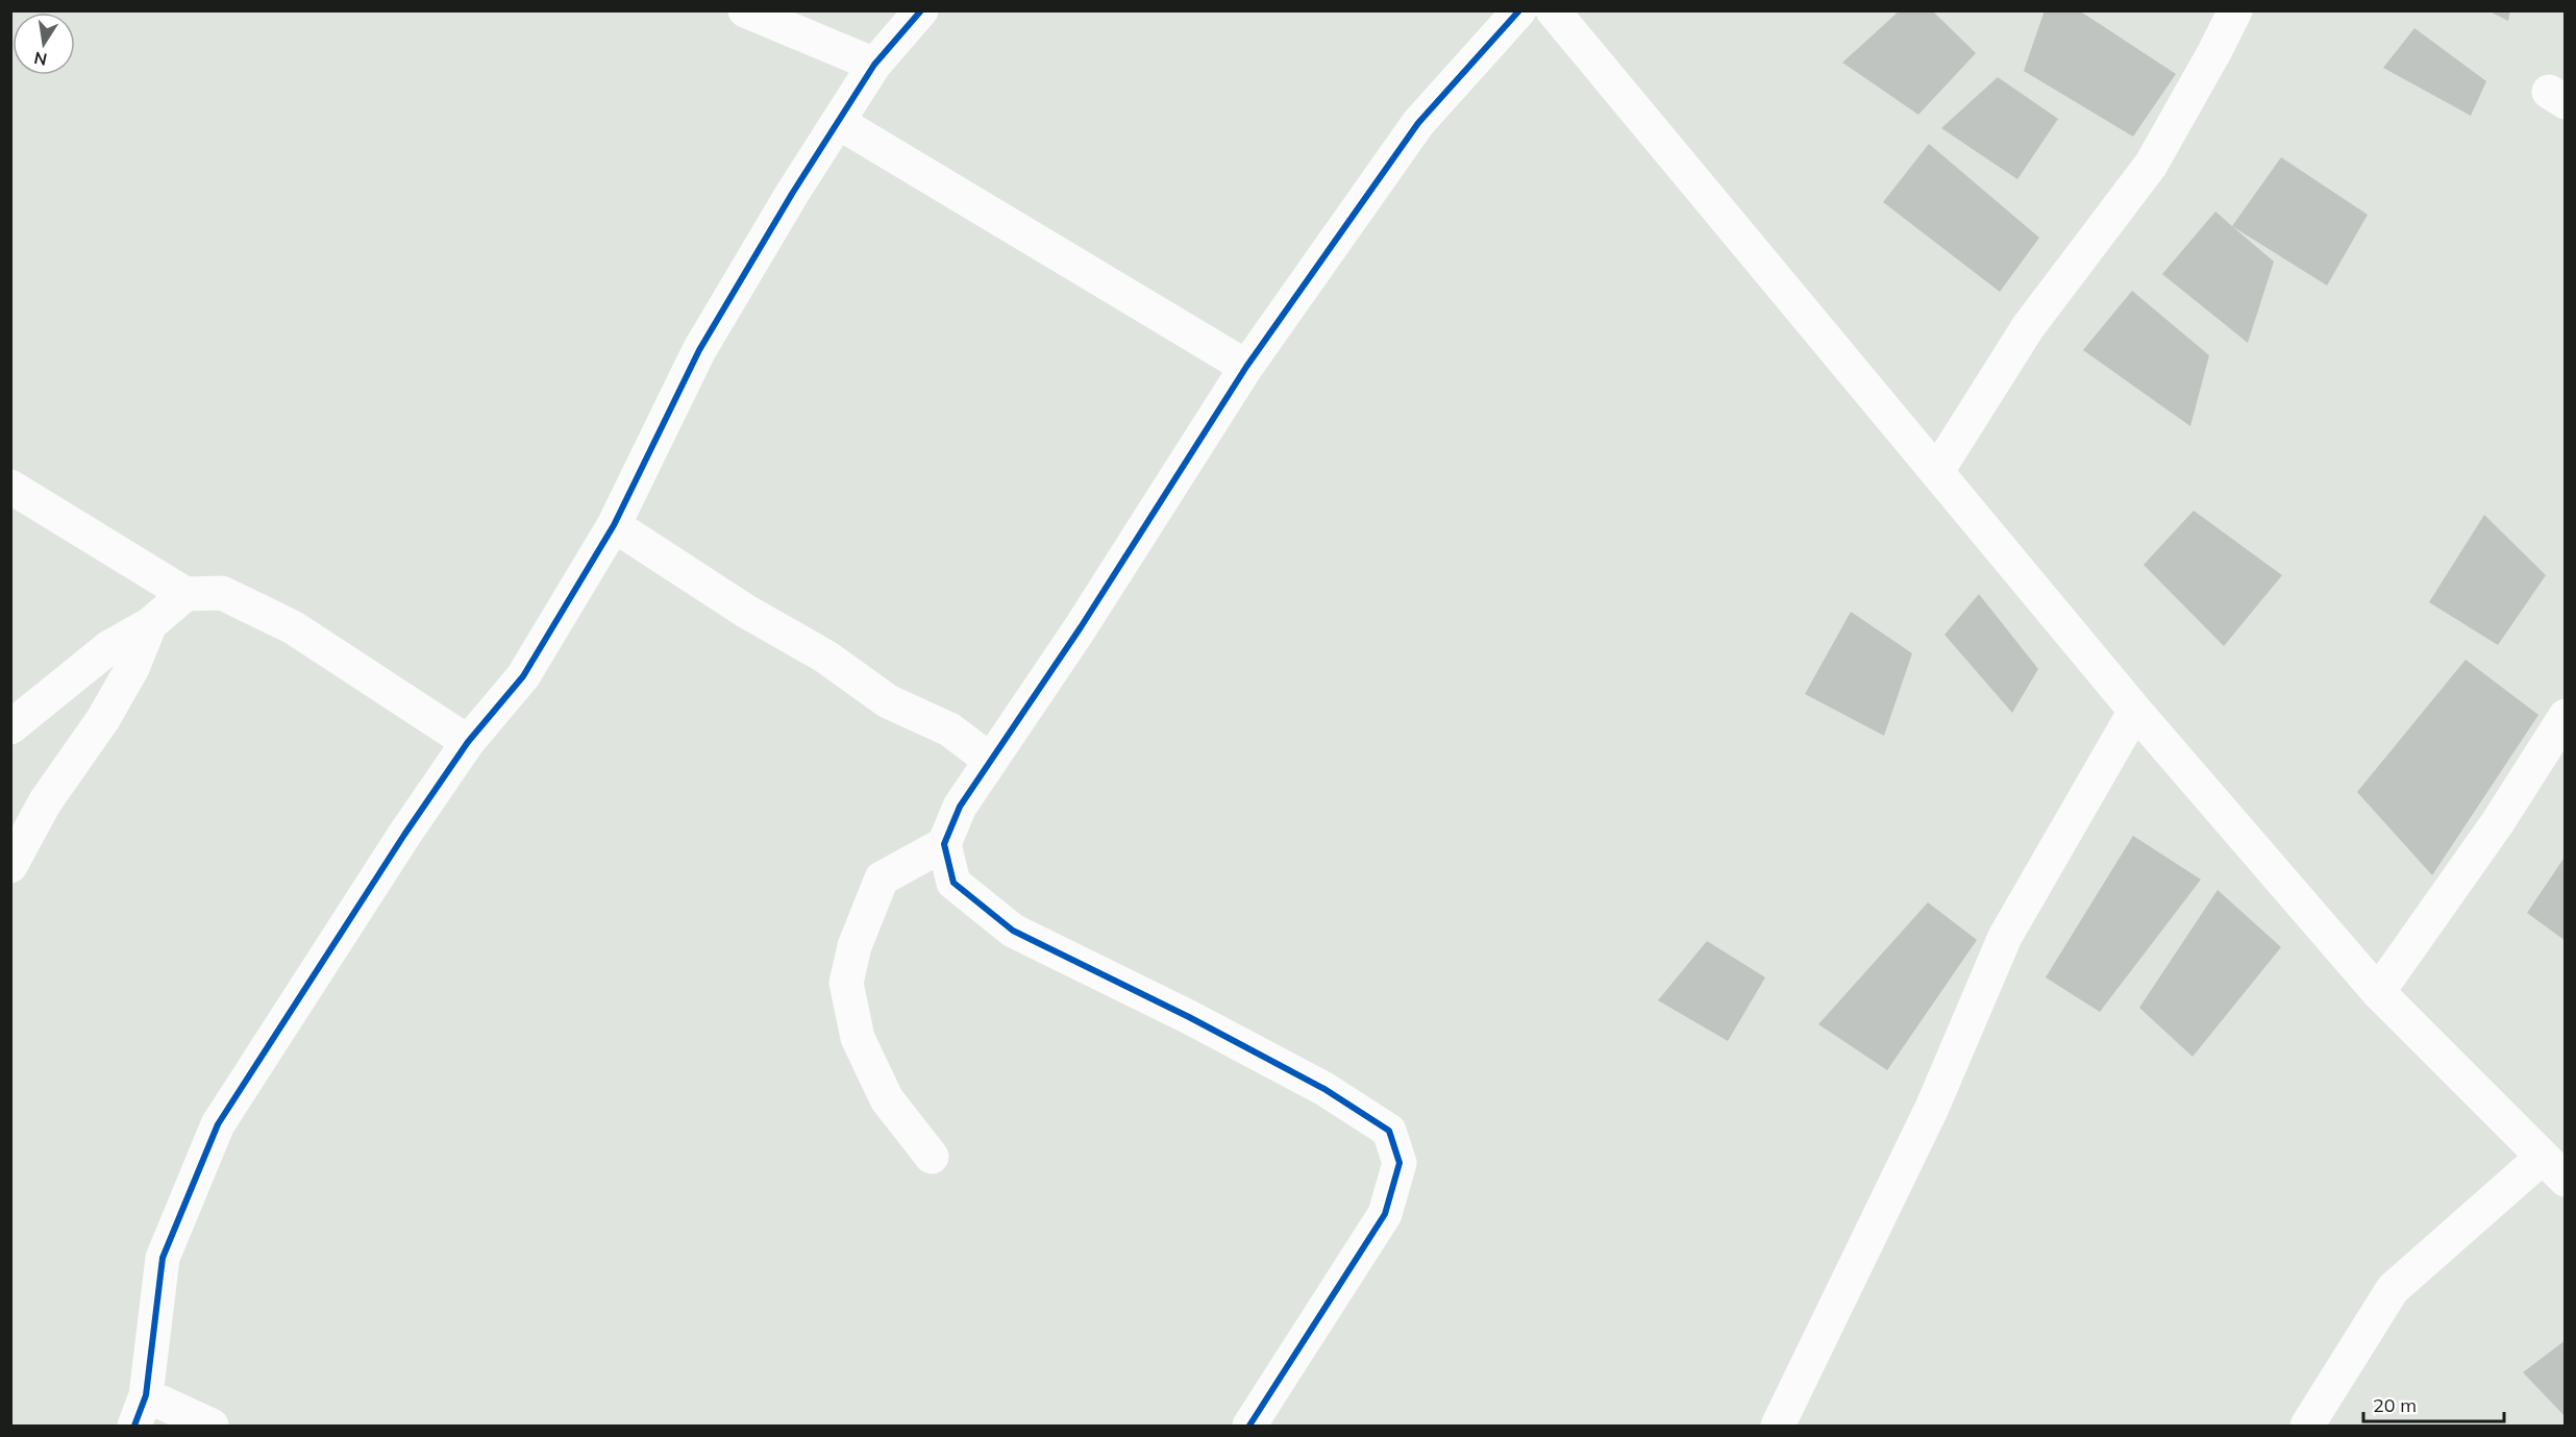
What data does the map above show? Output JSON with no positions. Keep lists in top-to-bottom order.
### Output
{
  "scale_bar": "20 m",
  "north": "bottom"
}
